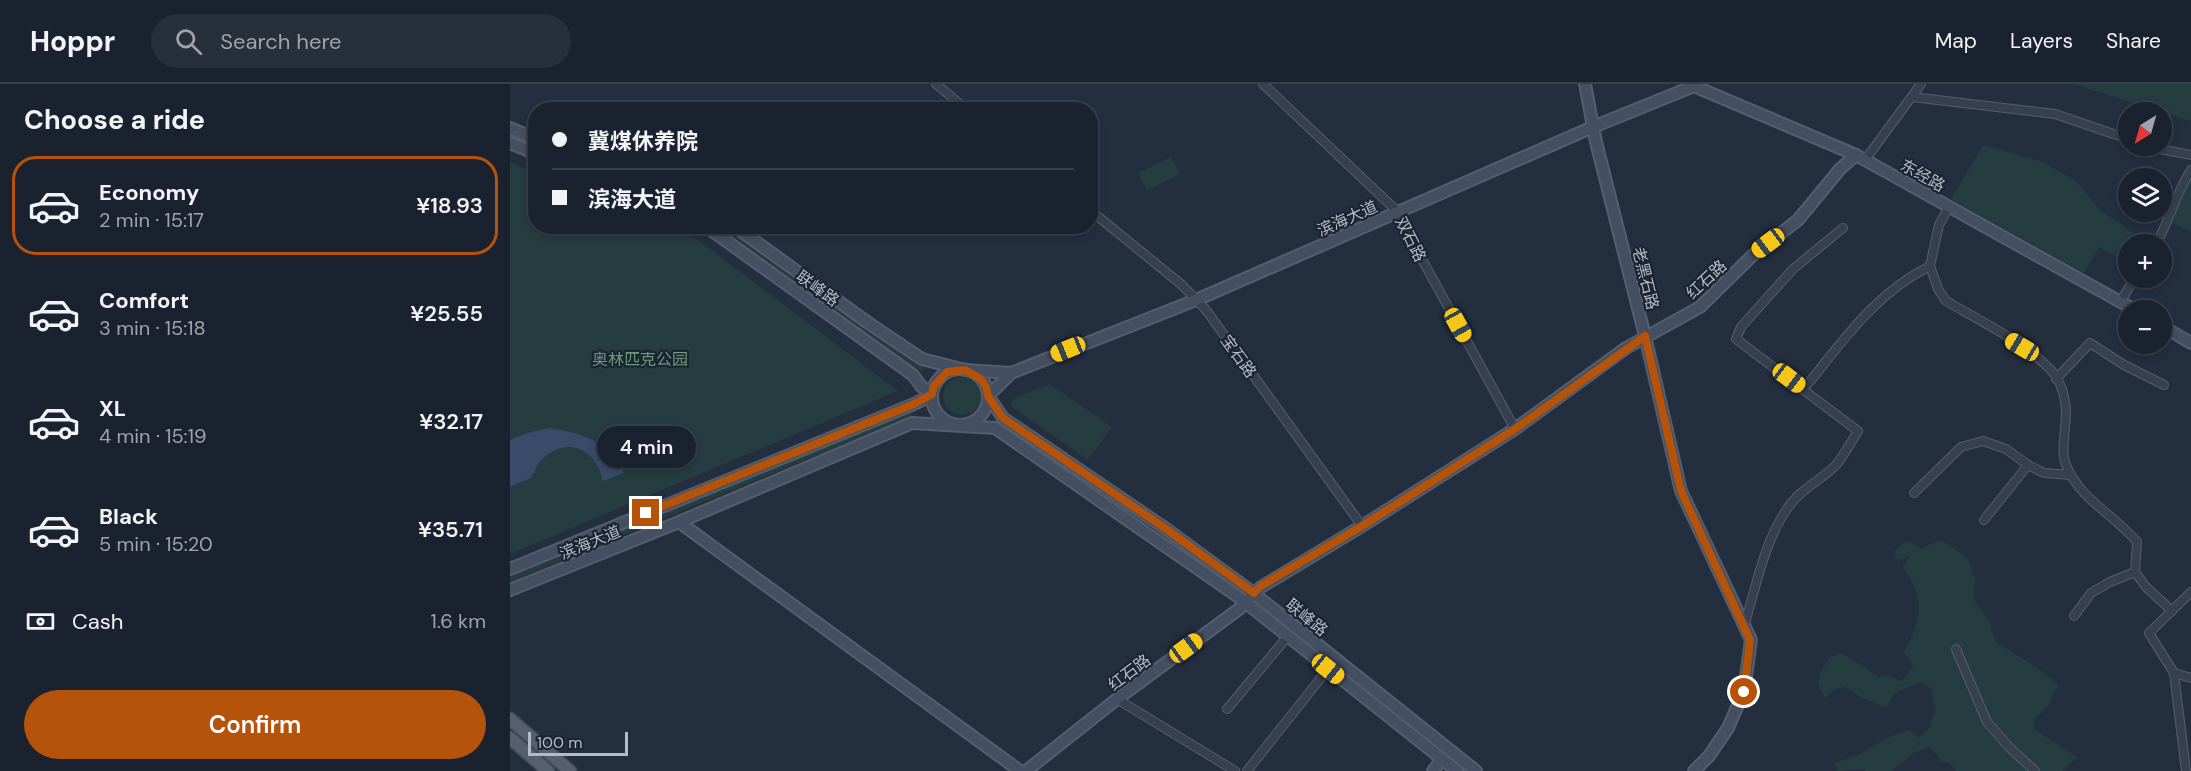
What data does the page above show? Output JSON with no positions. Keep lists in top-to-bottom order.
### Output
{
  "streets": {
    "main road": [
      "东经路",
      "滨海大道",
      "老黑石路",
      "红石路",
      "联峰路"
    ],
    "street": ["双石路", "宝石路"]
  },
  "crossings": [
    ["东经路", "滨海大道"],
    ["东经路", "红石路"],
    ["滨海大道", "双石路"],
    ["滨海大道", "老黑石路"],
    ["滨海大道", "联峰路"],
    ["滨海大道", "宝石路"],
    ["双石路", "红石路"],
    ["老黑石路", "红石路"],
    ["红石路", "联峰路"],
    ["红石路", "宝石路"]
  ],
  "parks": ["奥林匹克公园"],
  "scale_bar": "100 m",
  "north": "bottom left",
  "page": {
    "header": "Hoppr",
    "search": "Search here",
    "nav": ["Map", "Layers", "Share"],
    "heading": "Choose a ride",
    "map_buttons": ["+", "−"],
    "banner": ["冀煤休养院", "滨海大道"],
    "list": [
      {
        "name": "Economy",
        "note": "2 min · 15:17",
        "value": "¥18.93"
      },
      {
        "name": "Comfort",
        "note": "3 min · 15:18",
        "value": "¥25.55"
      },
      {
        "name": "XL",
        "note": "4 min · 15:19",
        "value": "¥32.17"
      },
      {
        "name": "Black",
        "note": "5 min · 15:20",
        "value": "¥35.71"
      }
    ],
    "bubble": "4 min",
    "pay": ["Cash", "1.6 km"],
    "buttons": "Confirm",
    "scale": "100 m"
  }
}
